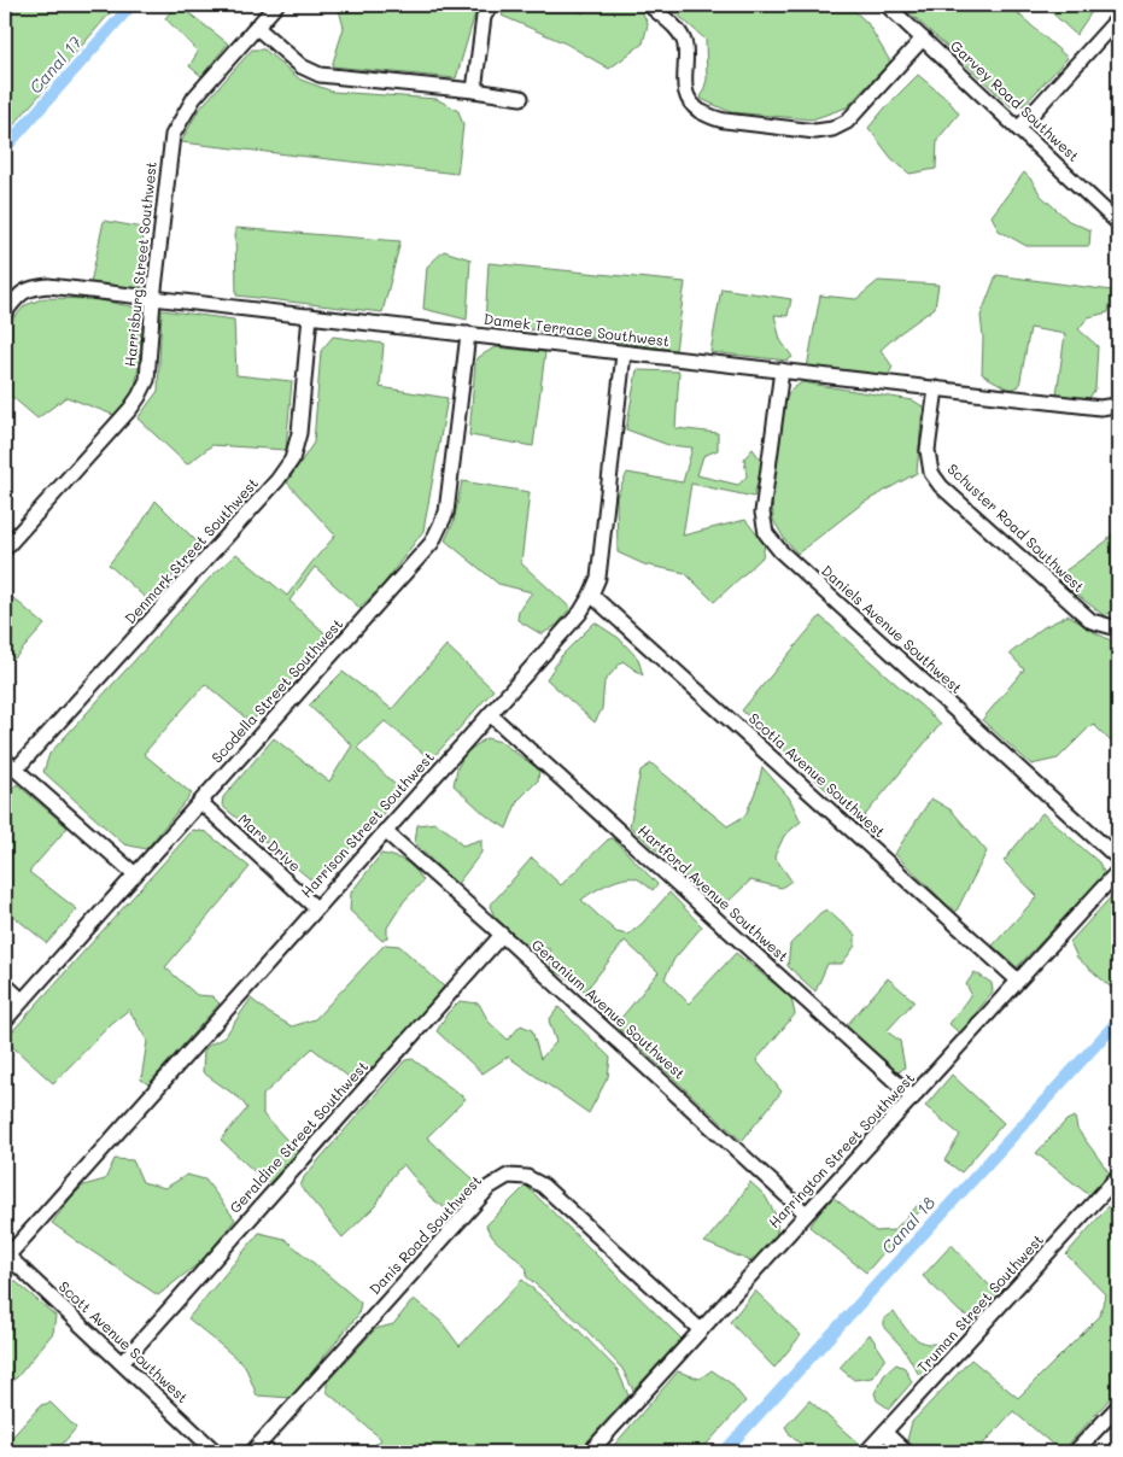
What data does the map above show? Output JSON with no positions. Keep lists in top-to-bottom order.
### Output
{
  "streets": {
    "street": [
      "Garvey Road Southwest",
      "Harrisburg Street Southwest",
      "Damek Terrace Southwest",
      "Schuster Road Southwest",
      "Denmark Street Southwest",
      "Daniels Avenue Southwest",
      "Scodella Street Southwest",
      "Scotia Avenue Southwest",
      "Harrison Street Southwest",
      "Mars Drive",
      "Hartford Avenue Southwest",
      "Geranium Avenue Southwest",
      "Geraldine Street Southwest",
      "Harrington Street Southwest",
      "Danis Road Southwest",
      "Truman Street Southwest",
      "Scott Avenue Southwest"
    ]
  },
  "crossings": [
    ["Harrisburg Street Southwest", "Damek Terrace Southwest"],
    ["Damek Terrace Southwest", "Schuster Road Southwest"],
    ["Damek Terrace Southwest", "Denmark Street Southwest"],
    ["Damek Terrace Southwest", "Daniels Avenue Southwest"],
    ["Damek Terrace Southwest", "Scodella Street Southwest"],
    ["Damek Terrace Southwest", "Harrison Street Southwest"],
    ["Scodella Street Southwest", "Mars Drive"],
    ["Scotia Avenue Southwest", "Harrison Street Southwest"],
    ["Scotia Avenue Southwest", "Harrington Street Southwest"],
    ["Harrison Street Southwest", "Mars Drive"],
    ["Harrison Street Southwest", "Hartford Avenue Southwest"],
    ["Harrison Street Southwest", "Geranium Avenue Southwest"],
    ["Harrison Street Southwest", "Scott Avenue Southwest"],
    ["Hartford Avenue Southwest", "Harrington Street Southwest"],
    ["Geranium Avenue Southwest", "Geraldine Street Southwest"],
    ["Geranium Avenue Southwest", "Harrington Street Southwest"],
    ["Geraldine Street Southwest", "Scott Avenue Southwest"],
    ["Harrington Street Southwest", "Danis Road Southwest"]
  ],
  "water": ["Canal 17", "Canal 18"]
}
